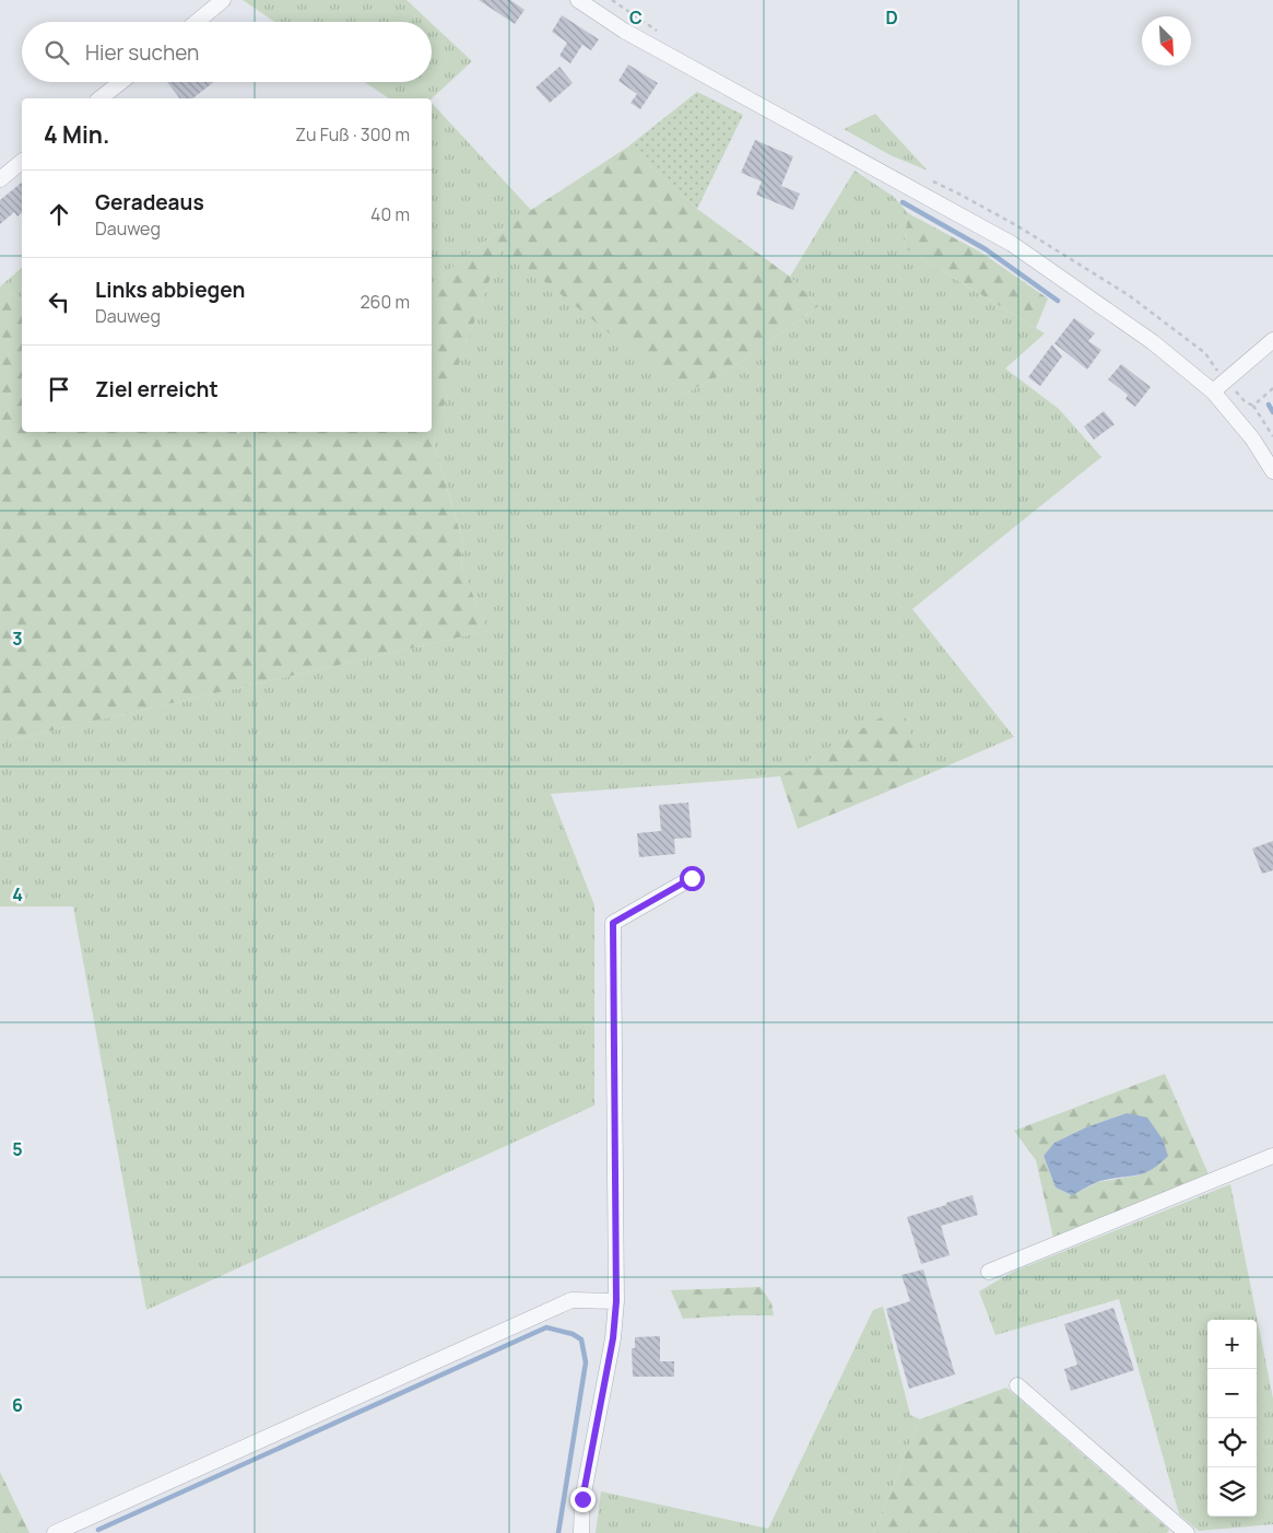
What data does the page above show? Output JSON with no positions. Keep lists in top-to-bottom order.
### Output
{
  "north": "bottom right",
  "page": {
    "search": "Hier suchen",
    "heading": ["4 Min.", "Zu Fuß · 300 m"],
    "list": [
      ["Geradeaus", "Dauweg", "40 m"],
      ["Links abbiegen", "Dauweg", "260 m"],
      "Ziel erreicht"
    ],
    "map_buttons": ["+", "−"]
  },
  "grid": {
    "columns": ["C", "D"],
    "rows": [
      "3",
      "4",
      "5",
      "6"
    ]
  }
}
